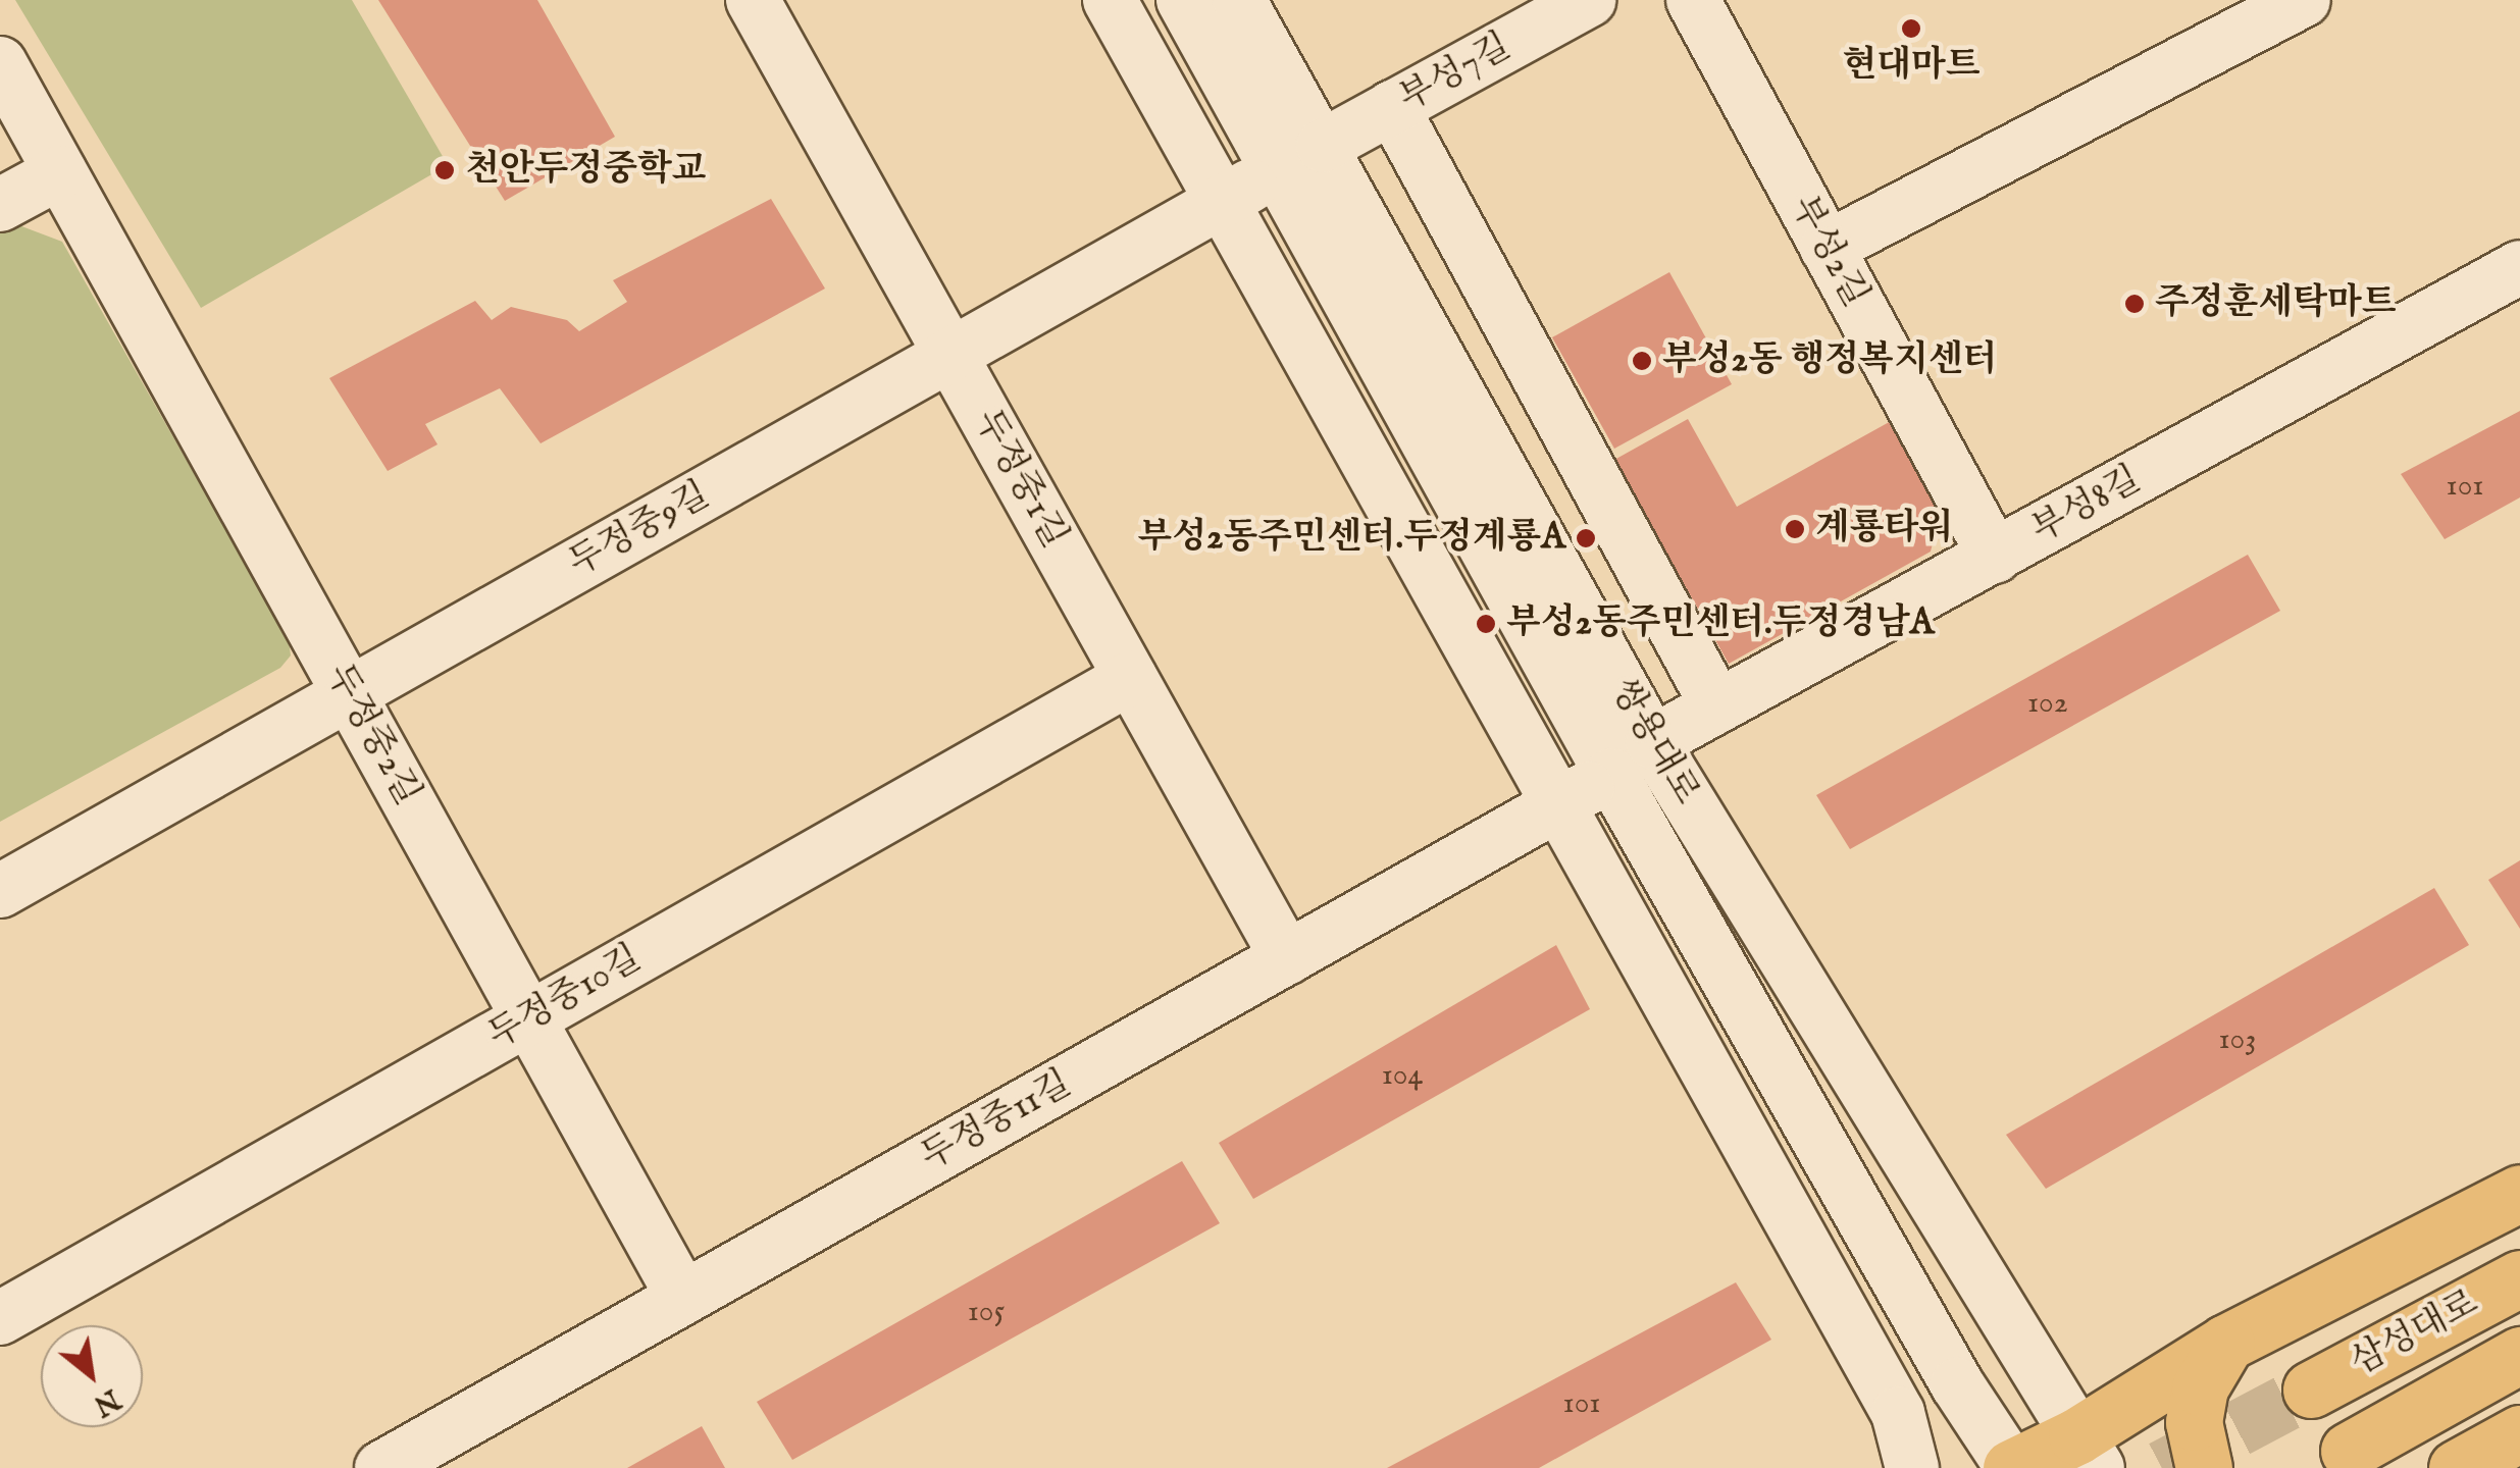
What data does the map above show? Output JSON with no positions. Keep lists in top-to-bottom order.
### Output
{
  "streets": {
    "main road": ["삼성대로"],
    "street": [
      "부성7길",
      "부성2길",
      "두정중1길",
      "부성8길",
      "두정중9길",
      "두정중2길",
      "쌍용대로",
      "두정중10길",
      "두정중11길"
    ]
  },
  "crossings": [
    ["부성7길", "두정중9길"],
    ["부성7길", "쌍용대로"],
    ["부성2길", "부성8길"],
    ["두정중1길", "두정중9길"],
    ["두정중1길", "두정중10길"],
    ["두정중1길", "두정중11길"],
    ["부성8길", "쌍용대로"],
    ["두정중9길", "두정중2길"],
    ["두정중9길", "쌍용대로"],
    ["두정중2길", "두정중10길"],
    ["두정중2길", "두정중11길"],
    ["쌍용대로", "두정중11길"]
  ],
  "places": [
    "현대마트",
    "천안두정중학교",
    "주정훈세탁마트",
    "부성2동 행정복지센터",
    "계룡타워",
    "부성2동주민센터.두정계룡A",
    "부성2동주민센터.두정경남A"
  ],
  "house_numbers": [
    "101",
    "102",
    "103",
    "104",
    "105",
    "101"
  ],
  "north": "bottom right"
}
